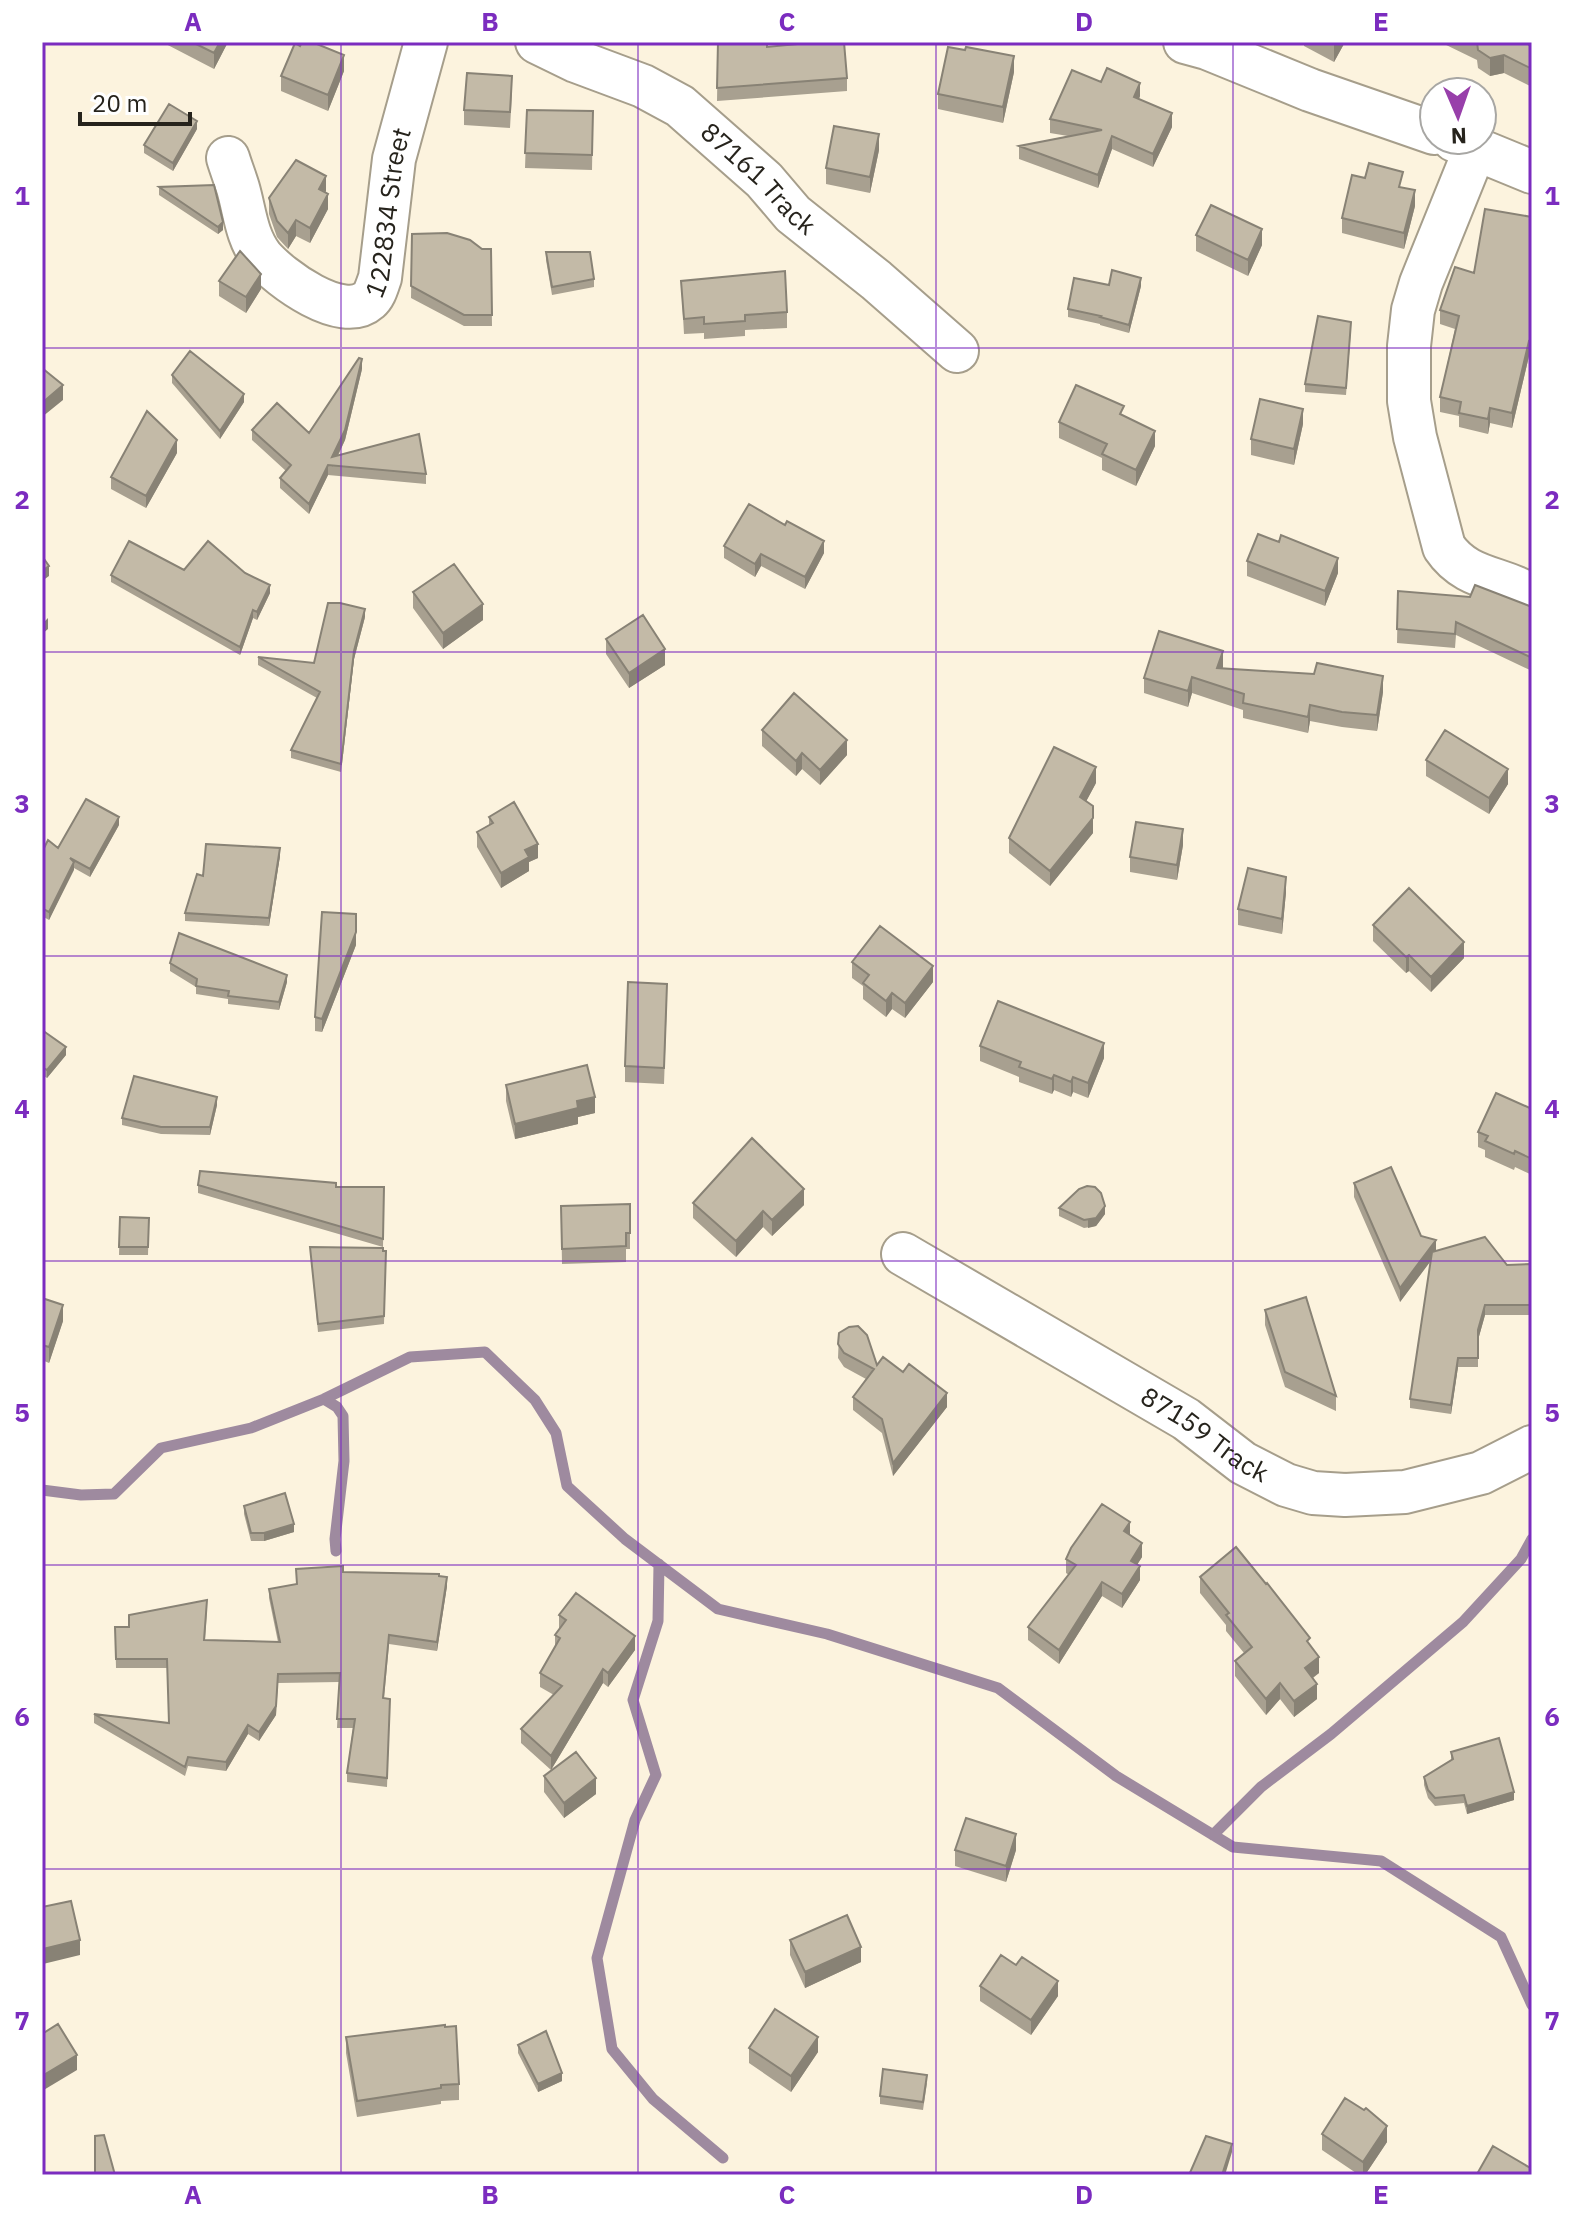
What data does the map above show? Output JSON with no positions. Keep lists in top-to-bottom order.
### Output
{
  "streets": {
    "street": ["87161 Track", "122834 Street", "87159 Track"]
  },
  "scale_bar": "20 m",
  "north": "bottom",
  "grid": {
    "columns": [
      "A",
      "B",
      "C",
      "D",
      "E"
    ],
    "rows": [
      "1",
      "2",
      "3",
      "4",
      "5",
      "6",
      "7"
    ]
  }
}
